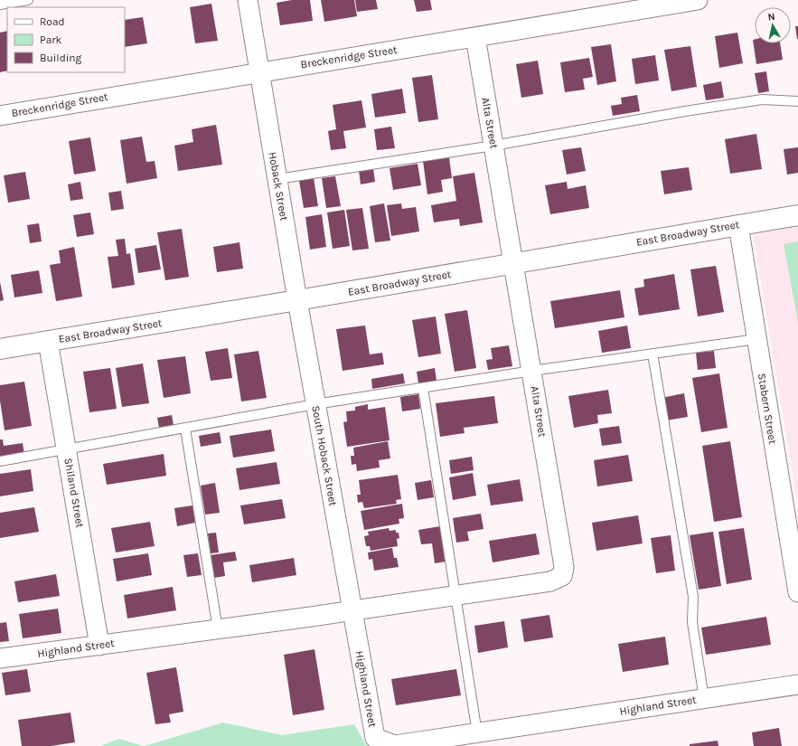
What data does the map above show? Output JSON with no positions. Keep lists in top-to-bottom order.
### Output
{
  "streets": {
    "street": [
      "Breckenridge Street",
      "Alta Street",
      "Hoback Street",
      "East Broadway Street",
      "Stabern Street",
      "South Hoback Street",
      "Shiland Street",
      "Highland Street"
    ]
  },
  "crossings": [
    ["Breckenridge Street", "Alta Street"],
    ["Breckenridge Street", "Hoback Street"],
    ["Alta Street", "East Broadway Street"],
    ["Alta Street", "South Hoback Street"],
    ["Alta Street", "Highland Street"],
    ["Hoback Street", "East Broadway Street"],
    ["Hoback Street", "South Hoback Street"],
    ["East Broadway Street", "Stabern Street"],
    ["East Broadway Street", "South Hoback Street"],
    ["East Broadway Street", "Shiland Street"],
    ["South Hoback Street", "Highland Street"],
    ["Shiland Street", "Highland Street"]
  ],
  "legend": ["Road", "Park", "Building"],
  "north": "top"
}
